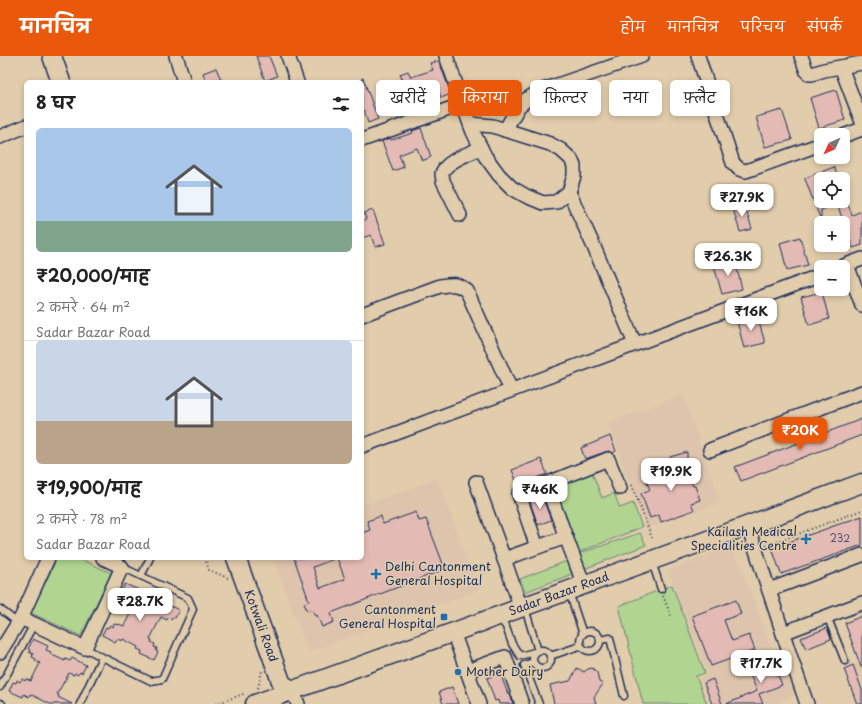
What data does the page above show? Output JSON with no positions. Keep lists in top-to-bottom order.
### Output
{
  "streets": {
    "street": ["Sadar Bazar Road", "Kotwali Road"]
  },
  "crossings": [
    ["Sadar Bazar Road", "Kotwali Road"]
  ],
  "places": {
    "health": ["Kailash Medical Specialities Centre", "Delhi Cantonment General Hospital"],
    "transit": ["Cantonment General Hospital"],
    "other": ["Mother Dairy"]
  },
  "house_numbers": ["232"],
  "north": "bottom left",
  "page": {
    "header": "मानचित्र",
    "nav": [
      "होम",
      "मानचित्र",
      "परिचय",
      "संपर्क"
    ],
    "chip": [
      "खरीदें",
      "किराया",
      "फ़िल्टर",
      "नया",
      "फ़्लैट"
    ],
    "heading": "8 घर",
    "map_buttons": ["+", "−"],
    "list": [
      {
        "name": "₹20,000/माह",
        "note": "2 कमरे · 64 m² · Sadar Bazar Road"
      },
      {
        "name": "₹19,900/माह",
        "note": "2 कमरे · 78 m² · Sadar Bazar Road"
      }
    ],
    "price": [
      "₹27.9K",
      "₹26.3K",
      "₹16K",
      "₹20K",
      "₹19.9K",
      "₹46K",
      "₹28.7K",
      "₹17.7K"
    ]
  }
}
